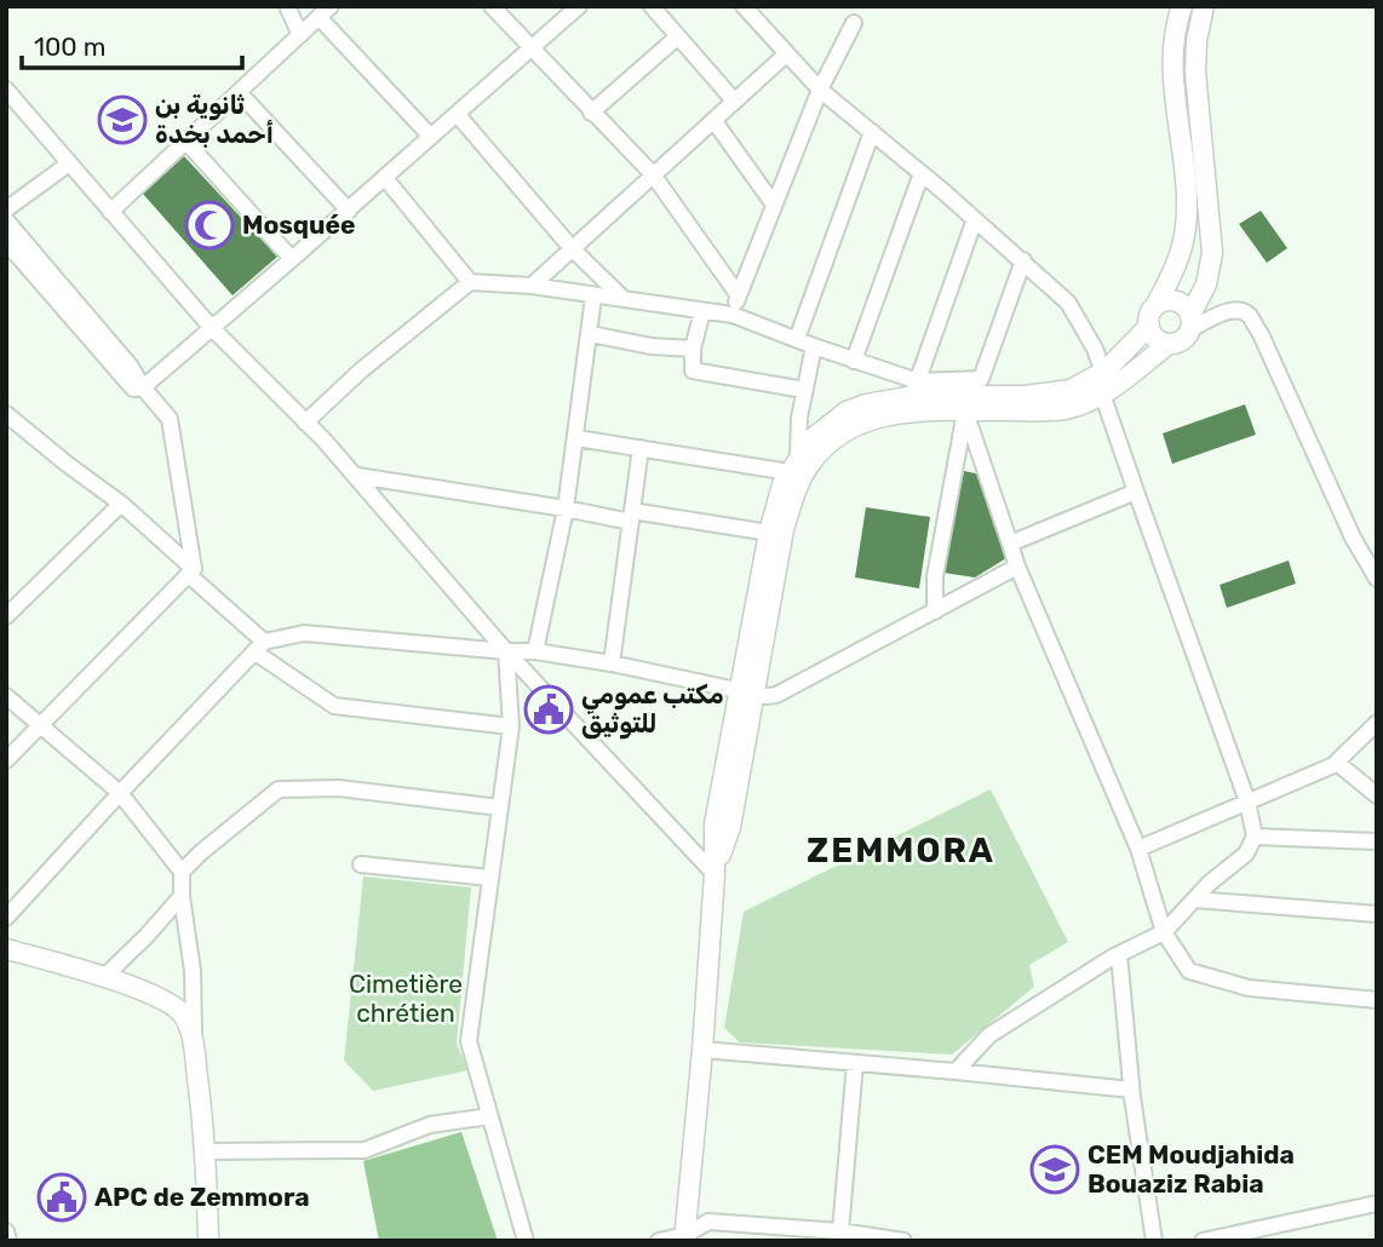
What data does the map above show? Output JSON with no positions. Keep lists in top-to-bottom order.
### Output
{
  "districts": ["ZEMMORA"],
  "parks": ["Cimetière chrétien"],
  "places": {
    "school or university": ["ثانوية بن أحمد بخدة", "CEM Moudjahida Bouaziz Rabia"],
    "mosque": ["Mosquée"],
    "public building": ["مكتب عمومي للتوثيق", "APC de Zemmora"]
  },
  "scale_bar": "100 m"
}
